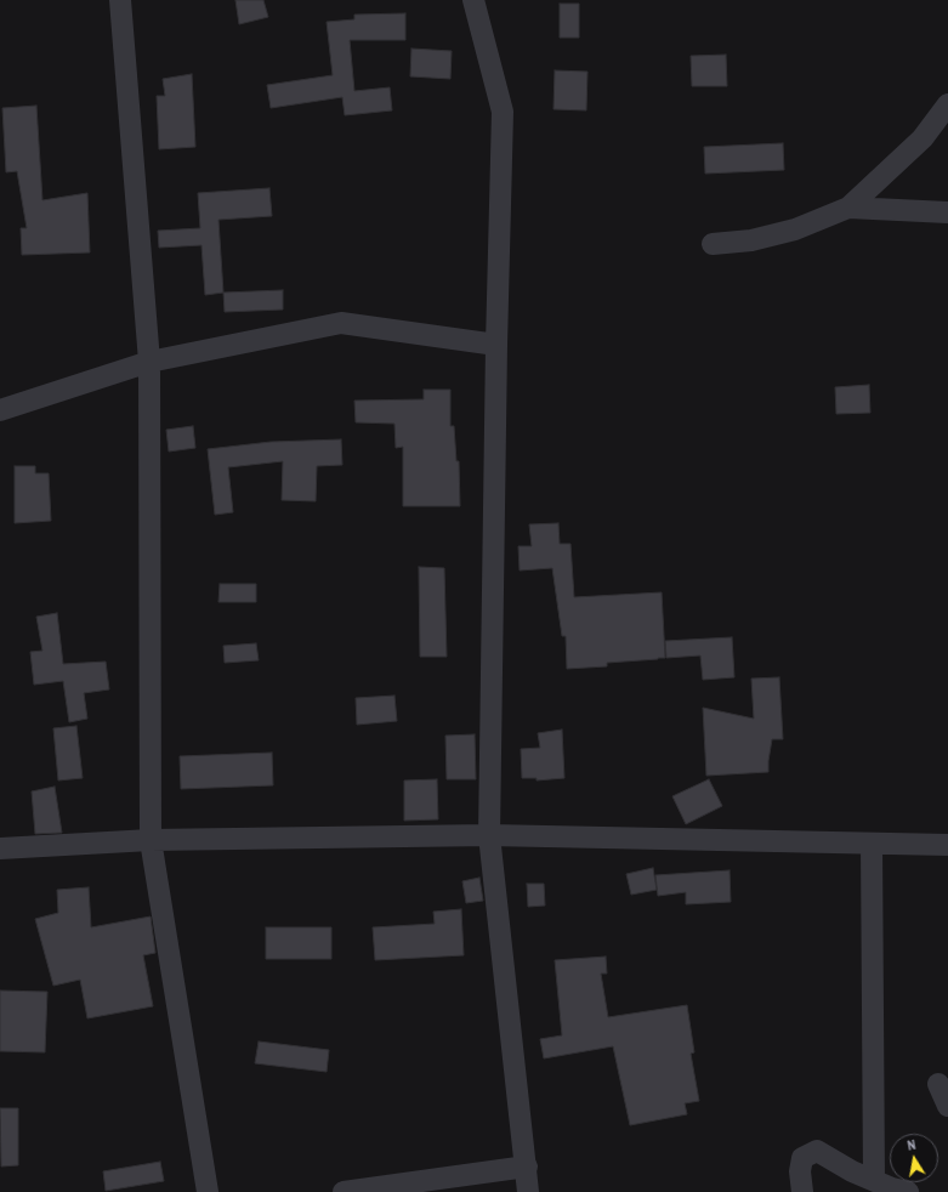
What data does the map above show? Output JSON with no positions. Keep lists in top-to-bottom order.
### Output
{
  "north": "top"
}
